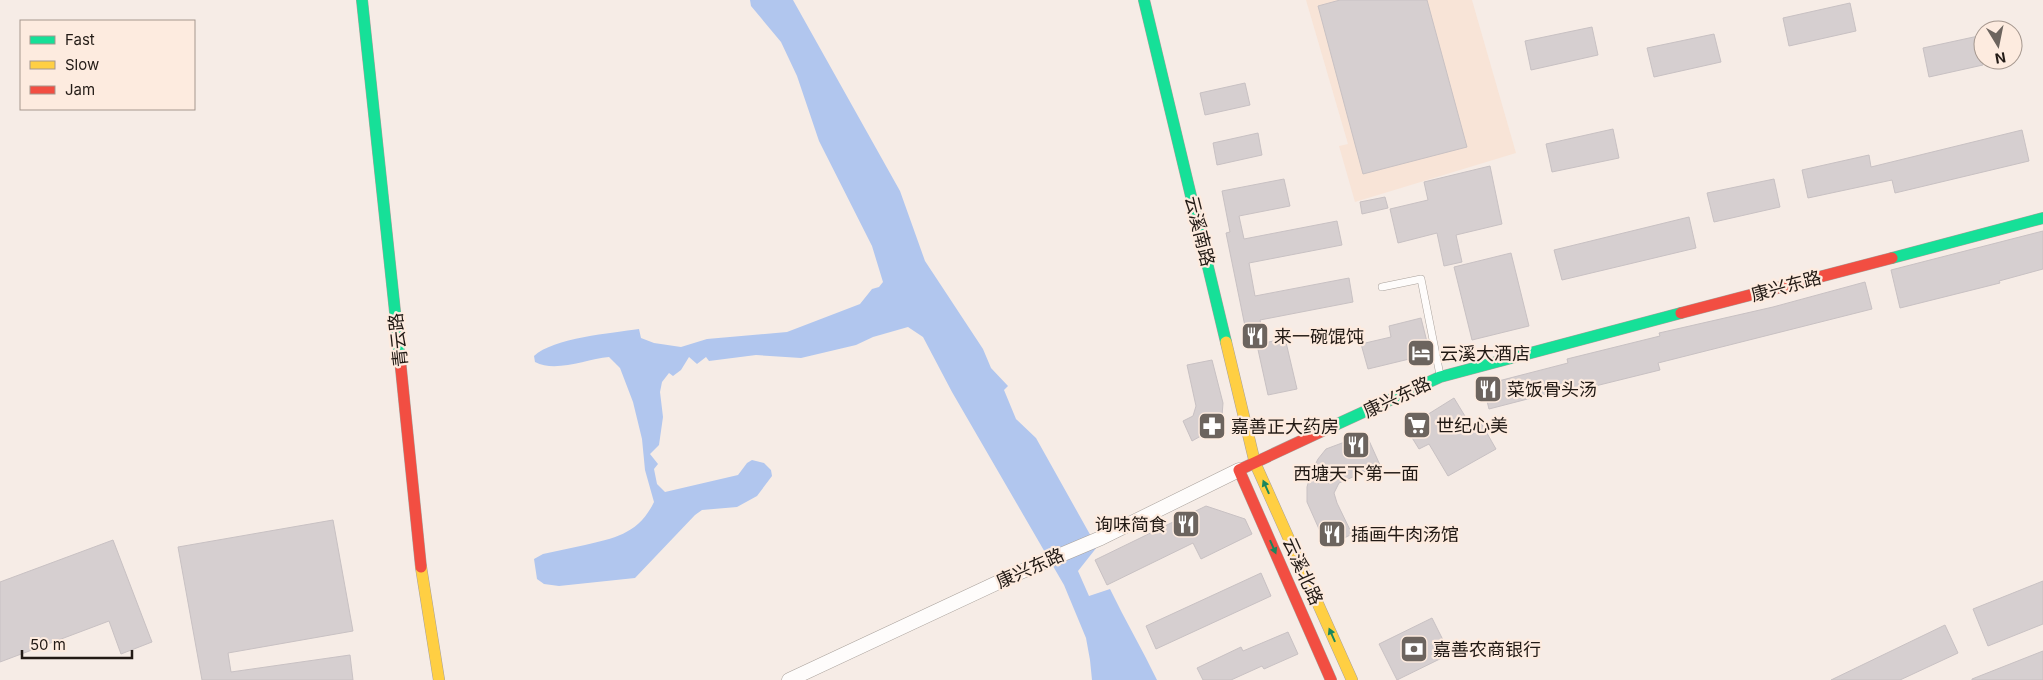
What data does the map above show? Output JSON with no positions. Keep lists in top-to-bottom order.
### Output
{
  "streets": {
    "street": [
      "云溪南路",
      "康兴东路",
      "青云路",
      "云溪北路"
    ]
  },
  "crossings": [
    ["云溪南路", "康兴东路"],
    ["云溪南路", "云溪北路"],
    ["康兴东路", "云溪北路"]
  ],
  "places": {
    "restaurant": [
      "来一碗馄饨",
      "菜饭骨头汤",
      "西塘天下第一面",
      "询味简食",
      "插画牛肉汤馆"
    ],
    "hotel": ["云溪大酒店"],
    "supermarket": ["世纪心美"],
    "pharmacy": ["嘉善正大药房"],
    "bank": ["嘉善农商银行"]
  },
  "legend": ["Fast", "Slow", "Jam"],
  "scale_bar": "50 m",
  "north": "bottom"
}
